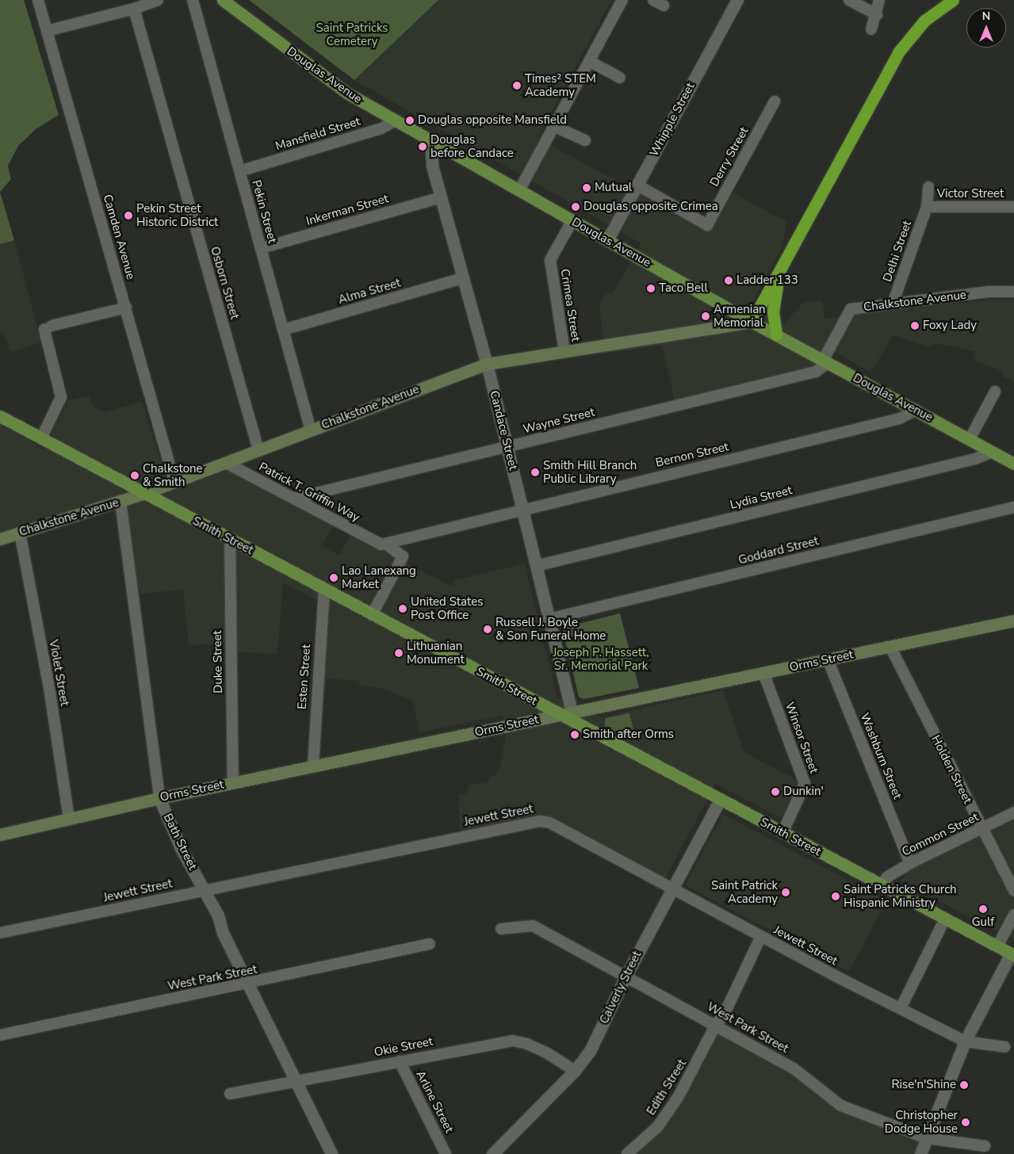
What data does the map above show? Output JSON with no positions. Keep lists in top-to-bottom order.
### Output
{
  "streets": {
    "main road": [
      "Douglas Avenue",
      "Chalkstone Avenue",
      "Smith Street",
      "Orms Street"
    ],
    "street": [
      "Whipple Street",
      "Mansfield Street",
      "Derry Street",
      "Victor Street",
      "Inkerman Street",
      "Pekin Street",
      "Camden Avenue",
      "Delhi Street",
      "Osborn Street",
      "Alma Street",
      "Crimea Street",
      "Wayne Street",
      "Candace Street",
      "Bernon Street",
      "Patrick T. Griffin Way",
      "Lydia Street",
      "Goddard Street",
      "Duke Street",
      "Violet Street",
      "Esten Street",
      "Winsor Street",
      "Washburn Street",
      "Holden Street",
      "Jewett Street",
      "Common Street",
      "Bath Street",
      "West Park Street",
      "Calverly Street",
      "Okie Street",
      "Edith Street",
      "Arline Street"
    ]
  },
  "crossings": [
    ["Douglas Avenue", "Whipple Street"],
    ["Douglas Avenue", "Mansfield Street"],
    ["Douglas Avenue", "Chalkstone Avenue"],
    ["Douglas Avenue", "Crimea Street"],
    ["Douglas Avenue", "Wayne Street"],
    ["Douglas Avenue", "Candace Street"],
    ["Douglas Avenue", "Bernon Street"],
    ["Douglas Avenue", "Lydia Street"],
    ["Whipple Street", "Derry Street"],
    ["Victor Street", "Delhi Street"],
    ["Inkerman Street", "Pekin Street"],
    ["Inkerman Street", "Candace Street"],
    ["Pekin Street", "Alma Street"],
    ["Pekin Street", "Chalkstone Avenue"],
    ["Camden Avenue", "Chalkstone Avenue"],
    ["Delhi Street", "Chalkstone Avenue"],
    ["Osborn Street", "Chalkstone Avenue"],
    ["Alma Street", "Candace Street"],
    ["Chalkstone Avenue", "Crimea Street"],
    ["Chalkstone Avenue", "Wayne Street"],
    ["Chalkstone Avenue", "Candace Street"],
    ["Chalkstone Avenue", "Patrick T. Griffin Way"],
    ["Chalkstone Avenue", "Smith Street"],
    ["Chalkstone Avenue", "Violet Street"],
    ["Chalkstone Avenue", "Bath Street"],
    ["Wayne Street", "Candace Street"],
    ["Wayne Street", "Patrick T. Griffin Way"],
    ["Candace Street", "Bernon Street"],
    ["Candace Street", "Lydia Street"],
    ["Candace Street", "Smith Street"],
    ["Candace Street", "Goddard Street"],
    ["Candace Street", "Orms Street"],
    ["Bernon Street", "Patrick T. Griffin Way"],
    ["Patrick T. Griffin Way", "Smith Street"],
    ["Smith Street", "Orms Street"],
    ["Smith Street", "Duke Street"],
    ["Smith Street", "Esten Street"],
    ["Smith Street", "Winsor Street"],
    ["Smith Street", "Common Street"],
    ["Smith Street", "Calverly Street"],
    ["Orms Street", "Duke Street"],
    ["Orms Street", "Violet Street"],
    ["Orms Street", "Esten Street"],
    ["Orms Street", "Winsor Street"],
    ["Orms Street", "Washburn Street"],
    ["Orms Street", "Holden Street"],
    ["Orms Street", "Bath Street"],
    ["Washburn Street", "Common Street"],
    ["Holden Street", "Common Street"],
    ["Jewett Street", "Bath Street"],
    ["Jewett Street", "Calverly Street"],
    ["Jewett Street", "Edith Street"],
    ["Bath Street", "West Park Street"],
    ["Bath Street", "Okie Street"],
    ["West Park Street", "Calverly Street"],
    ["West Park Street", "Edith Street"],
    ["Calverly Street", "Okie Street"],
    ["Okie Street", "Arline Street"]
  ],
  "parks": ["Saint Patricks Cemetery", "Joseph P. Hassett, Sr. Memorial Park"],
  "places": [
    "Times² STEM Academy",
    "Douglas opposite Mansfield",
    "Douglas before Candace",
    "Mutual",
    "Douglas opposite Crimea",
    "Pekin Street Historic District",
    "Ladder 133",
    "Taco Bell",
    "Armenian Memorial",
    "Foxy Lady",
    "Smith Hill Branch Public Library",
    "Chalkstone & Smith",
    "Lao Lanexang Market",
    "United States Post Office",
    "Russell J. Boyle & Son Funeral Home",
    "Lithuanian Monument",
    "Smith after Orms",
    "Dunkin'",
    "Saint Patrick Academy",
    "Saint Patricks Church Hispanic Ministry",
    "Gulf",
    "Rise'n'Shine",
    "Christopher Dodge House"
  ],
  "north": "top"
}
